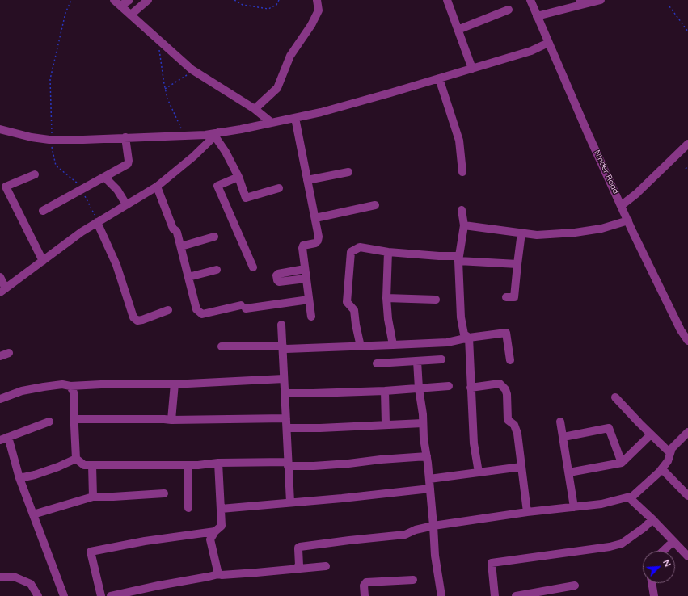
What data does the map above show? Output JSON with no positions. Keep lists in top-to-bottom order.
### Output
{
  "streets": {
    "street": ["Ninder Road"]
  },
  "north": "top right"
}
